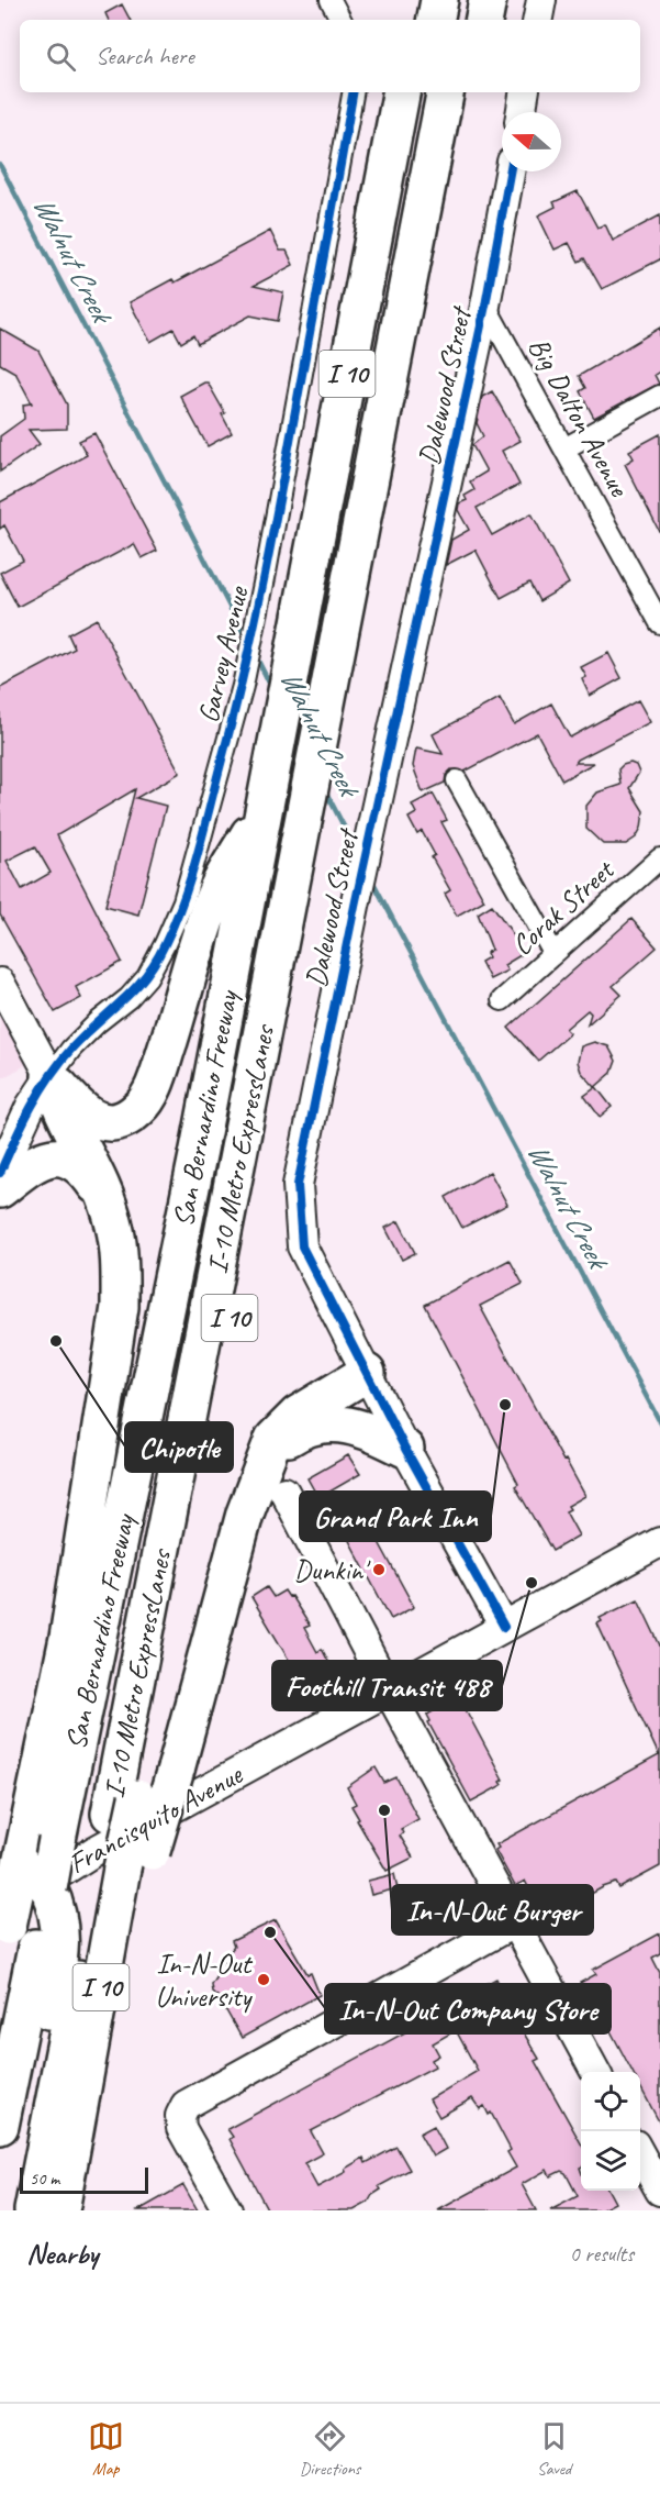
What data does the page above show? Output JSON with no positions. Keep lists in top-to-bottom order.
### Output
{
  "streets": {
    "highway": ["I 10", "San Bernardino Freeway", "I-10 Metro ExpressLanes"],
    "street": [
      "Dalewood Street",
      "Big Dalton Avenue",
      "Garvey Avenue",
      "Corak Street",
      "Francisquito Avenue"
    ]
  },
  "crossings": [
    ["I 10", "I-10 Metro ExpressLanes"],
    ["Dalewood Street", "Big Dalton Avenue"],
    ["Dalewood Street", "Francisquito Avenue"]
  ],
  "water": ["Walnut Creek"],
  "places": [
    "Chipotle",
    "Grand Park Inn",
    "Dunkin'",
    "Foothill Transit 488",
    "In-N-Out Burger",
    "In-N-Out Company Store",
    "In-N-Out University"
  ],
  "scale_bar": "50 m",
  "north": "left",
  "page": {
    "search": "Search here",
    "scale": "50 m",
    "heading": ["Nearby", "0 results"],
    "nav": ["Map", "Directions", "Saved"]
  }
}
